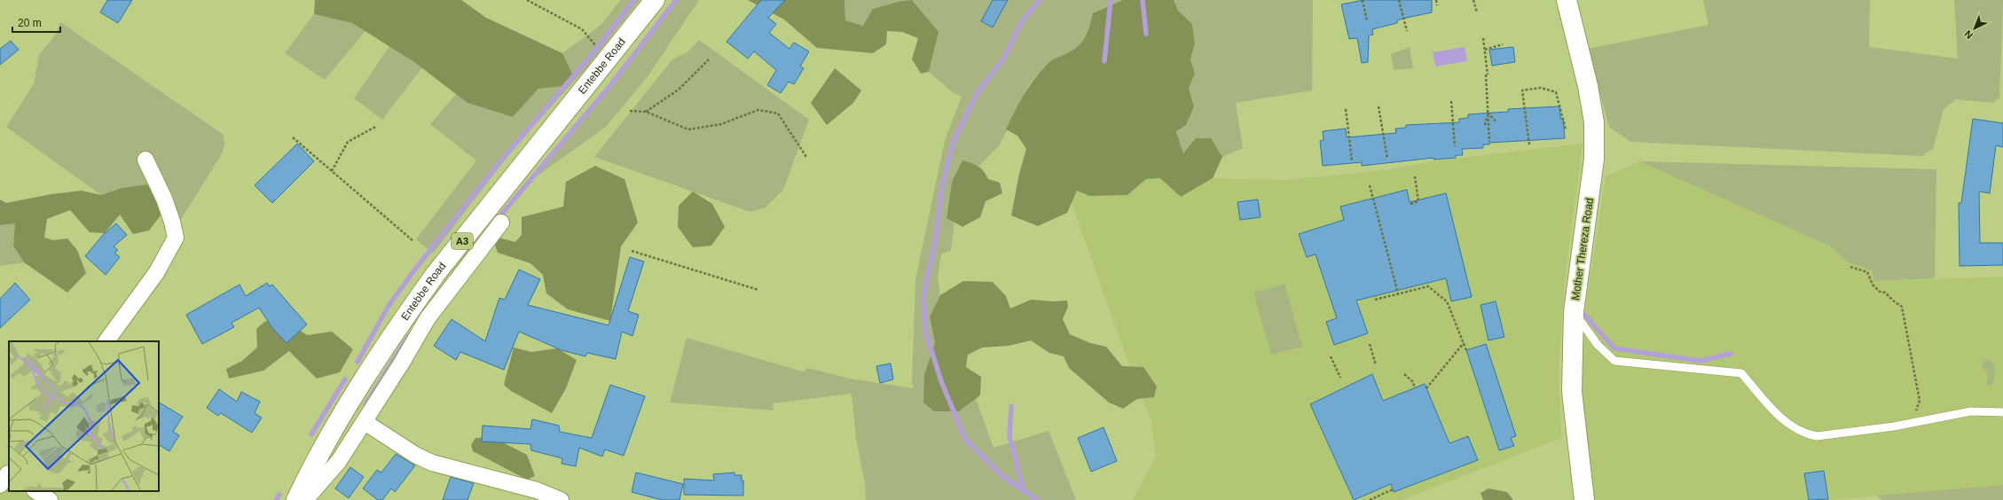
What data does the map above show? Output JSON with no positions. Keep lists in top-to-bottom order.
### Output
{
  "streets": {
    "main road": ["Entebbe Road", "A3", "Mother Thereza Road"]
  },
  "scale_bar": "20 m",
  "north": "bottom left"
}
